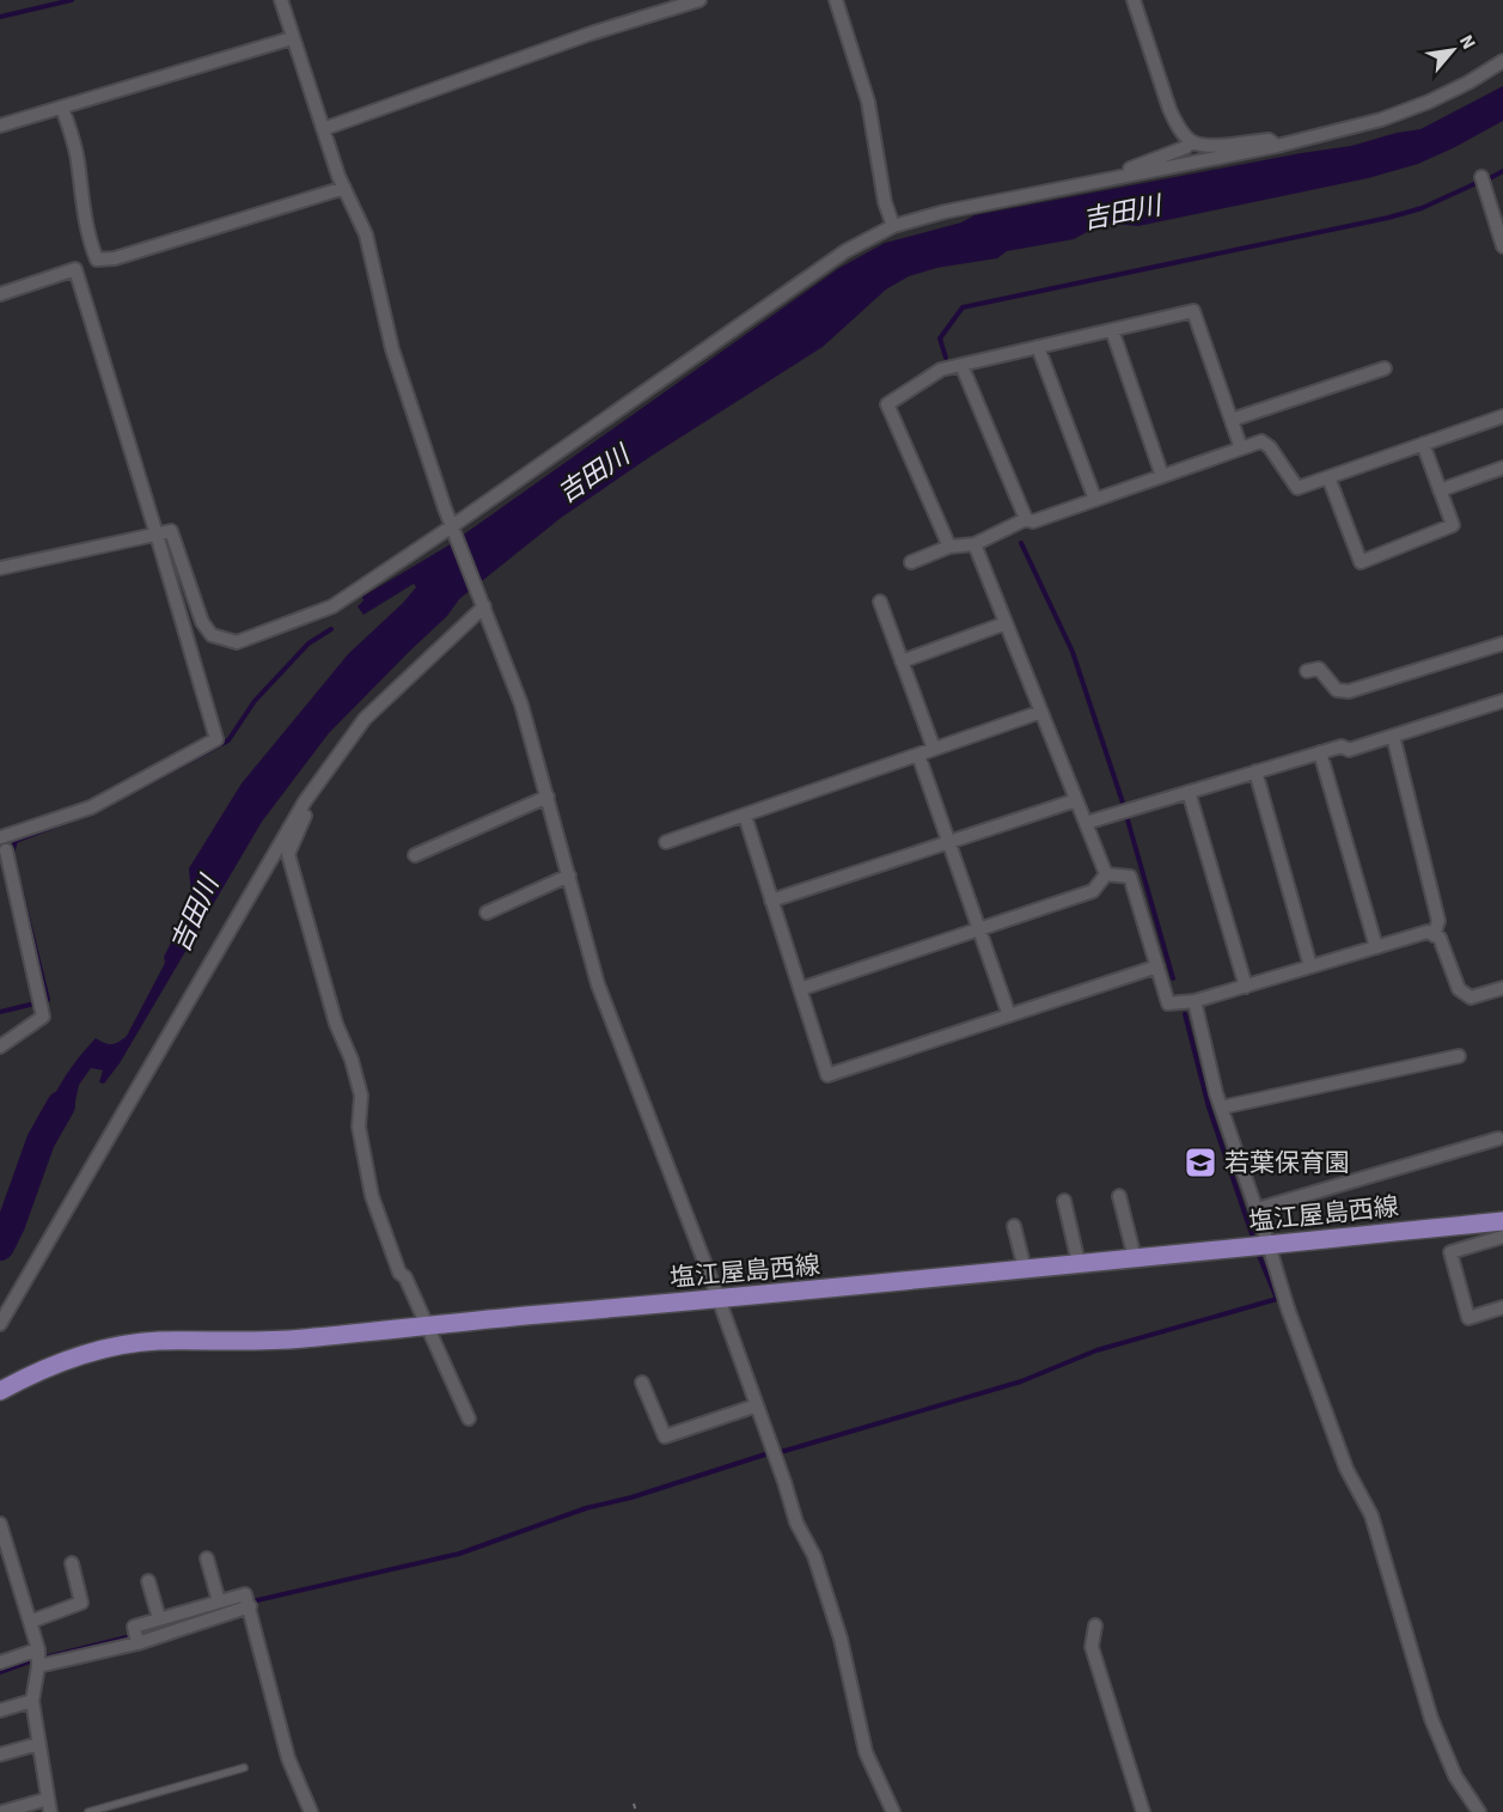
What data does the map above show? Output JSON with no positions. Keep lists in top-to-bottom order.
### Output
{
  "streets": {
    "main road": ["塩江屋島西線"]
  },
  "water": ["吉田川"],
  "places": {
    "school or university": ["若葉保育園"]
  },
  "north": "top right"
}
